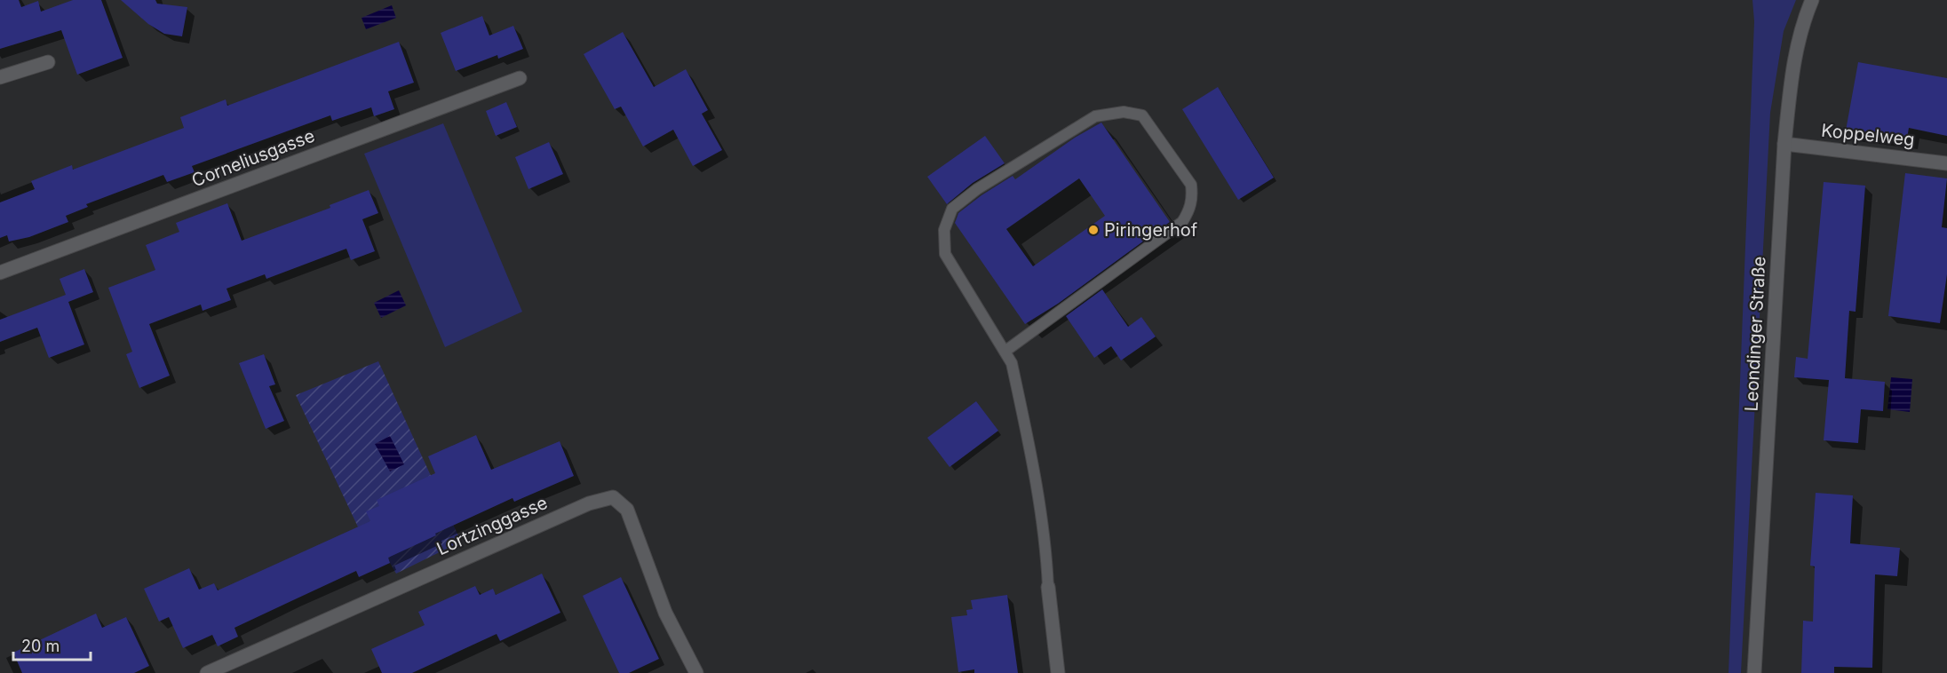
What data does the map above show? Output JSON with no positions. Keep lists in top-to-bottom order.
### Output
{
  "streets": {
    "street": [
      "Koppelweg",
      "Corneliusgasse",
      "Leondinger Straße",
      "Lortzinggasse"
    ]
  },
  "crossings": [
    ["Koppelweg", "Leondinger Straße"]
  ],
  "places": ["Piringerhof"],
  "scale_bar": "20 m"
}
